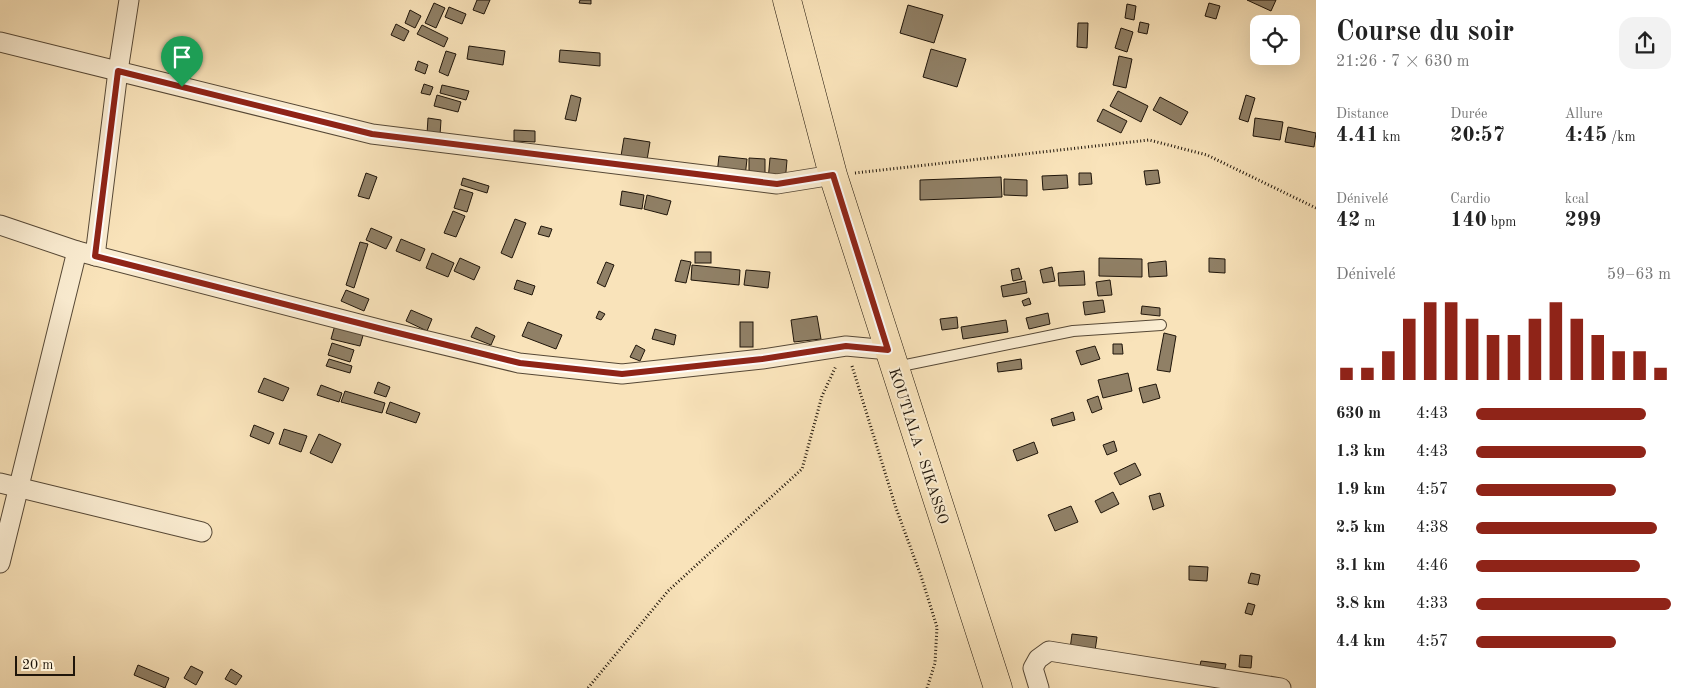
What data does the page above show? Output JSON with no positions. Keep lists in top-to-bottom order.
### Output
{
  "streets": {
    "main road": ["KOUTIALA - SIKASSO"]
  },
  "scale_bar": "20 m",
  "page": {
    "heading": ["Course du soir", "21:26 · 7 × 630 m"],
    "stats": [
      ["Distance", "4.41 km"],
      ["Durée", "20:57"],
      ["Allure", "4:45 /km"],
      ["Dénivelé", "42 m"],
      ["Cardio", "140 bpm"],
      ["kcal", "299"]
    ],
    "chart": ["Dénivelé", "59–63 m"],
    "list": [
      {
        "name": "630 m",
        "note": "4:43"
      },
      {
        "name": "1.3 km",
        "note": "4:43"
      },
      {
        "name": "1.9 km",
        "note": "4:57"
      },
      {
        "name": "2.5 km",
        "note": "4:38"
      },
      {
        "name": "3.1 km",
        "note": "4:46"
      },
      {
        "name": "3.8 km",
        "note": "4:33"
      },
      {
        "name": "4.4 km",
        "note": "4:57"
      }
    ],
    "scale": "20 m"
  }
}
